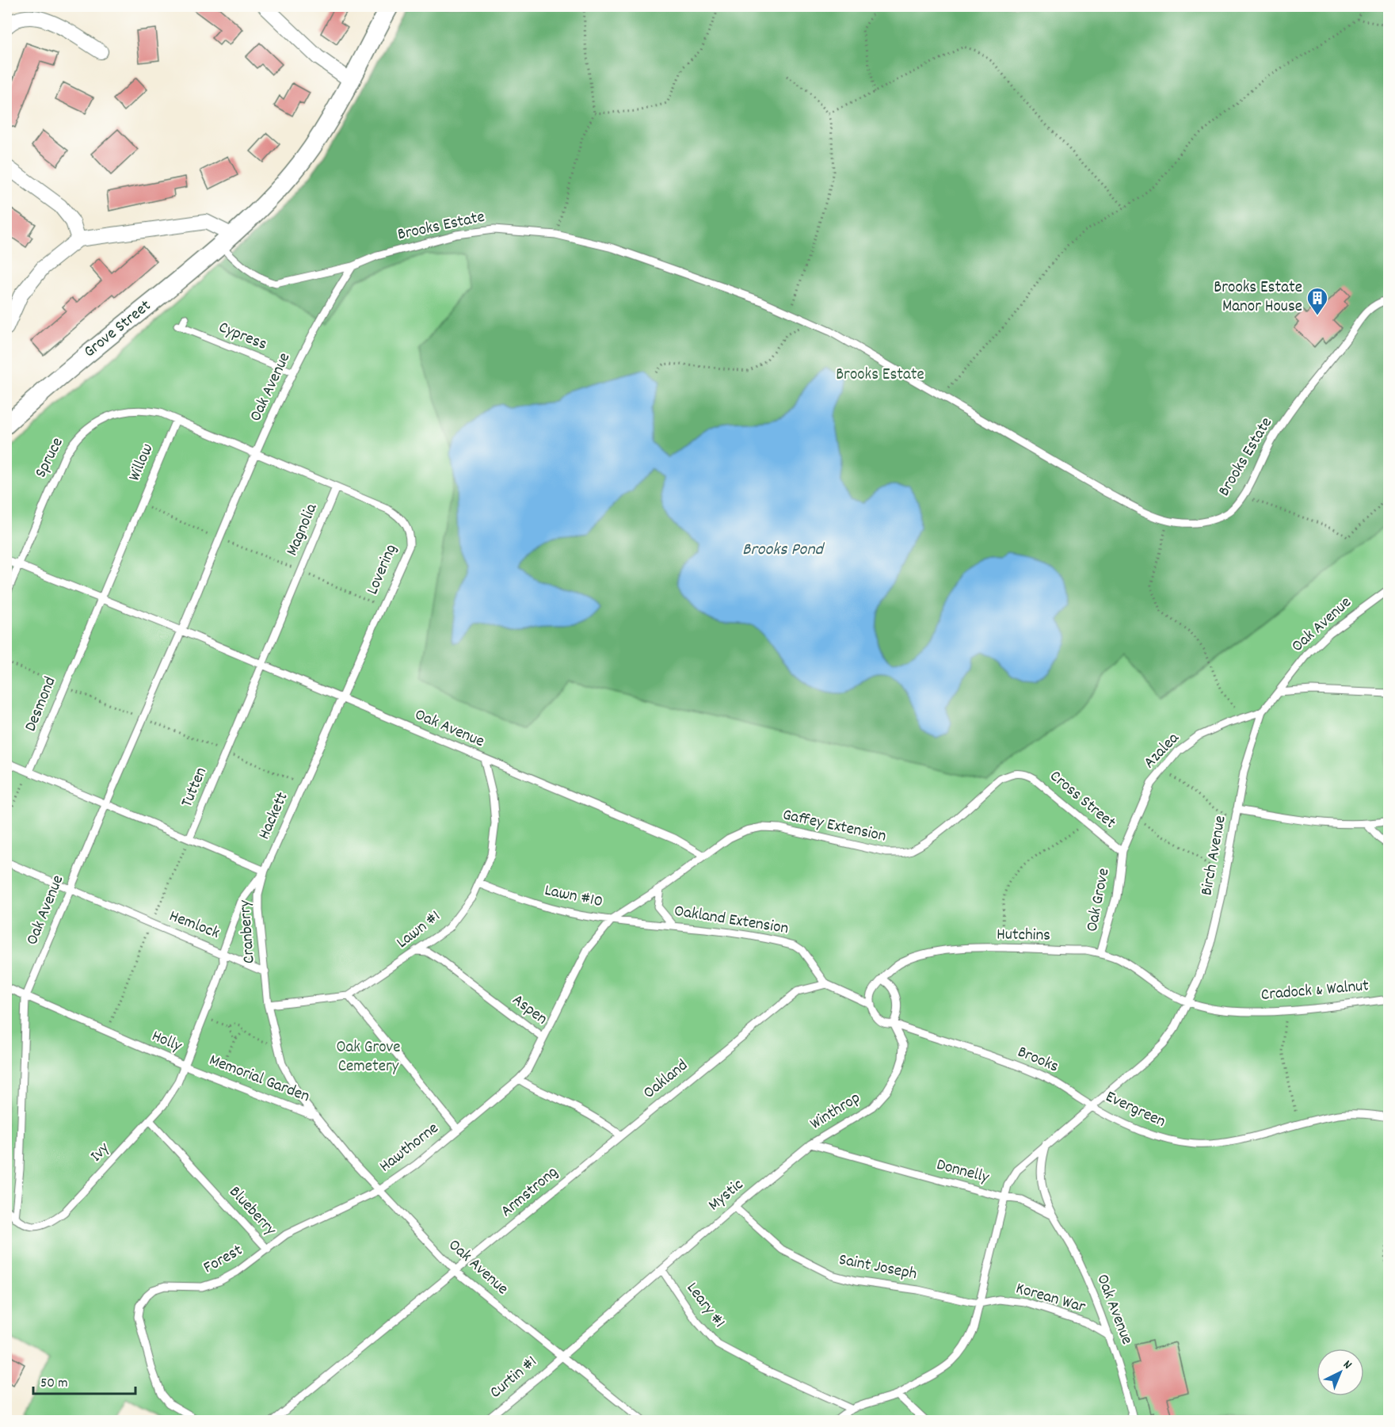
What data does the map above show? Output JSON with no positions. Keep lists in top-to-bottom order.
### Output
{
  "streets": {
    "street": ["Grove Street"],
    "lane": [
      "Brooks Estate",
      "Cypress",
      "Oak Avenue",
      "Spruce",
      "Willow",
      "Magnolia",
      "Lovering",
      "Desmond",
      "Azalea",
      "Tutten",
      "Cross Street",
      "Hackett",
      "Gaffey Extension",
      "Birch Avenue",
      "Lawn #10",
      "Oak Grove",
      "Oakland Extension",
      "Hemlock",
      "Lawn #1",
      "Cranberry",
      "Hutchins",
      "Cradock & Walnut",
      "Aspen",
      "Holly",
      "Brooks",
      "Memorial Garden",
      "Oakland",
      "Evergreen",
      "Winthrop",
      "Hawthorne",
      "Ivy",
      "Donnelly",
      "Armstrong",
      "Mystic",
      "Blueberry",
      "Forest",
      "Saint Joseph",
      "Korean War",
      "Leary #1",
      "Curtin #1"
    ]
  },
  "crossings": [
    ["Brooks Estate", "Grove Street"],
    ["Brooks Estate", "Oak Avenue"],
    ["Cypress", "Oak Avenue"],
    ["Oak Avenue", "Spruce"],
    ["Oak Avenue", "Willow"],
    ["Oak Avenue", "Magnolia"],
    ["Oak Avenue", "Lovering"],
    ["Oak Avenue", "Desmond"],
    ["Oak Avenue", "Azalea"],
    ["Oak Avenue", "Tutten"],
    ["Oak Avenue", "Hackett"],
    ["Oak Avenue", "Gaffey Extension"],
    ["Oak Avenue", "Birch Avenue"],
    ["Oak Avenue", "Hemlock"],
    ["Oak Avenue", "Lawn #1"],
    ["Oak Avenue", "Holly"],
    ["Oak Avenue", "Memorial Garden"],
    ["Oak Avenue", "Hawthorne"],
    ["Oak Avenue", "Ivy"],
    ["Oak Avenue", "Armstrong"],
    ["Oak Avenue", "Blueberry"],
    ["Oak Avenue", "Korean War"],
    ["Oak Avenue", "Curtin #1"],
    ["Spruce", "Willow"],
    ["Willow", "Desmond"],
    ["Magnolia", "Lovering"],
    ["Magnolia", "Tutten"],
    ["Lovering", "Hackett"],
    ["Azalea", "Cross Street"],
    ["Azalea", "Birch Avenue"],
    ["Azalea", "Oak Grove"],
    ["Cross Street", "Gaffey Extension"],
    ["Cross Street", "Oak Grove"],
    ["Hackett", "Hemlock"],
    ["Hackett", "Cranberry"],
    ["Gaffey Extension", "Lawn #10"],
    ["Gaffey Extension", "Oakland Extension"],
    ["Birch Avenue", "Hutchins"],
    ["Birch Avenue", "Cradock & Walnut"],
    ["Birch Avenue", "Evergreen"],
    ["Lawn #10", "Oakland Extension"],
    ["Lawn #10", "Lawn #1"],
    ["Lawn #10", "Aspen"],
    ["Oak Grove", "Hutchins"],
    ["Oakland Extension", "Oakland"],
    ["Hemlock", "Cranberry"],
    ["Hemlock", "Holly"],
    ["Lawn #1", "Aspen"],
    ["Lawn #1", "Memorial Garden"],
    ["Lawn #1", "Hawthorne"],
    ["Cranberry", "Holly"],
    ["Cranberry", "Memorial Garden"],
    ["Hutchins", "Cradock & Walnut"],
    ["Hutchins", "Evergreen"],
    ["Cradock & Walnut", "Evergreen"],
    ["Aspen", "Hawthorne"],
    ["Holly", "Memorial Garden"],
    ["Holly", "Ivy"],
    ["Brooks", "Evergreen"],
    ["Brooks", "Winthrop"],
    ["Memorial Garden", "Ivy"],
    ["Oakland", "Armstrong"],
    ["Winthrop", "Donnelly"],
    ["Winthrop", "Mystic"],
    ["Hawthorne", "Blueberry"],
    ["Ivy", "Blueberry"],
    ["Donnelly", "Mystic"],
    ["Donnelly", "Saint Joseph"],
    ["Donnelly", "Korean War"],
    ["Donnelly", "Leary #1"],
    ["Mystic", "Saint Joseph"],
    ["Mystic", "Leary #1"],
    ["Blueberry", "Forest"],
    ["Saint Joseph", "Korean War"]
  ],
  "water": ["Brooks Pond"],
  "parks": ["Brooks Estate", "Oak Grove Cemetery"],
  "places": {
    "building": ["Brooks Estate Manor House"]
  },
  "scale_bar": "50 m",
  "north": "top right"
}
